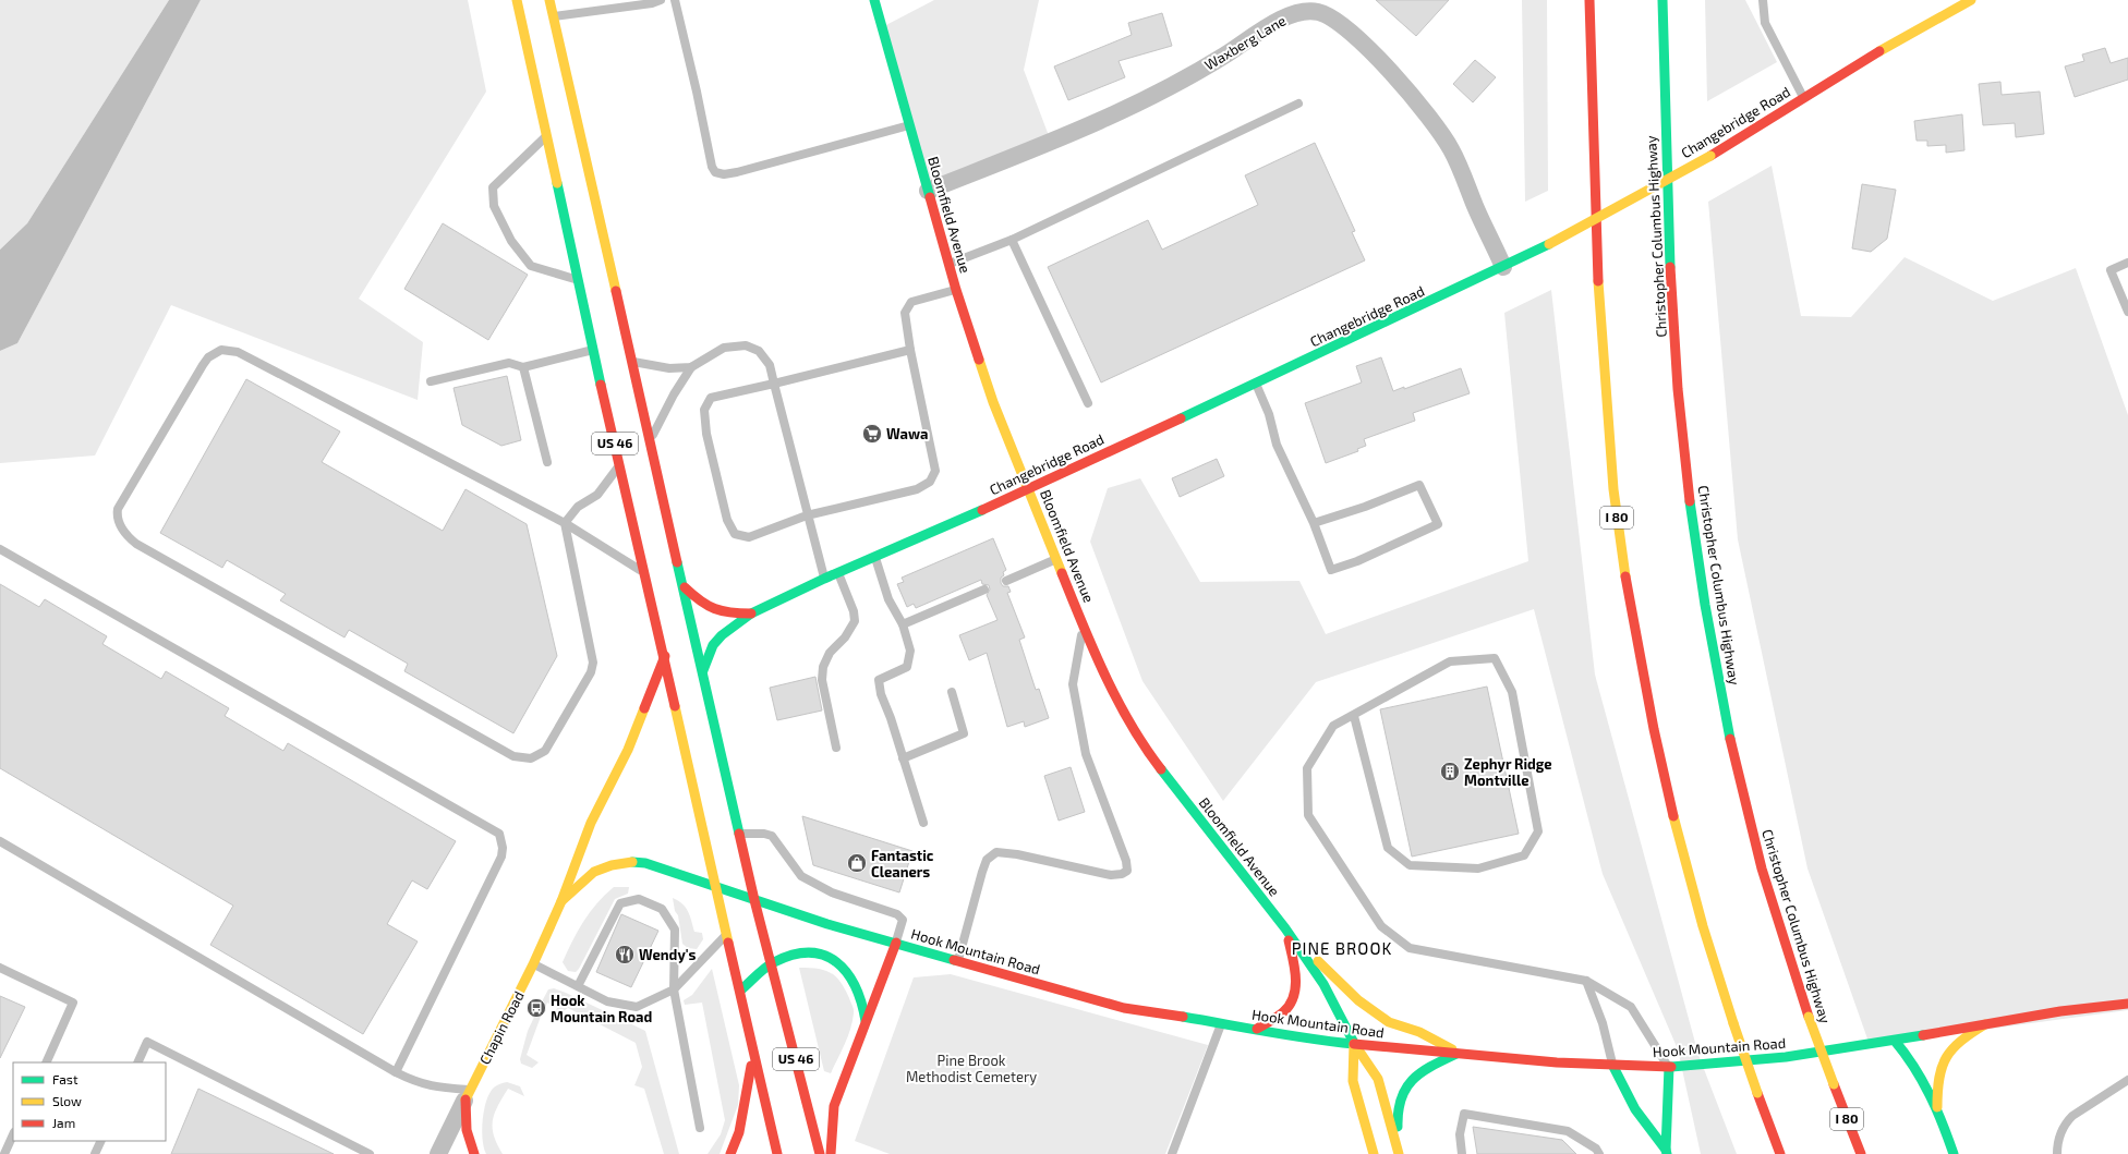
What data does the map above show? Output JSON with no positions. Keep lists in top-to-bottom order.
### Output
{
  "streets": {
    "main road": [
      "Changebridge Road",
      "Bloomfield Avenue",
      "Christopher Columbus Highway",
      "US 46",
      "I 80",
      "Hook Mountain Road",
      "Chapin Road"
    ],
    "street": ["Waxberg Lane"]
  },
  "crossings": [
    ["Waxberg Lane", "Changebridge Road"],
    ["Waxberg Lane", "Bloomfield Avenue"],
    ["Changebridge Road", "Bloomfield Avenue"],
    ["Changebridge Road", "US 46"],
    ["Bloomfield Avenue", "Hook Mountain Road"],
    ["US 46", "Hook Mountain Road"],
    ["US 46", "Chapin Road"],
    ["Hook Mountain Road", "Chapin Road"]
  ],
  "districts": ["PINE BROOK"],
  "parks": ["Pine Brook Methodist Cemetery"],
  "places": {
    "supermarket": ["Wawa"],
    "building": ["Zephyr Ridge Montville"],
    "shop": ["Fantastic Cleaners"],
    "restaurant": ["Wendy's"],
    "bus stop": ["Hook Mountain Road"]
  },
  "legend": ["Fast", "Slow", "Jam"]
}
